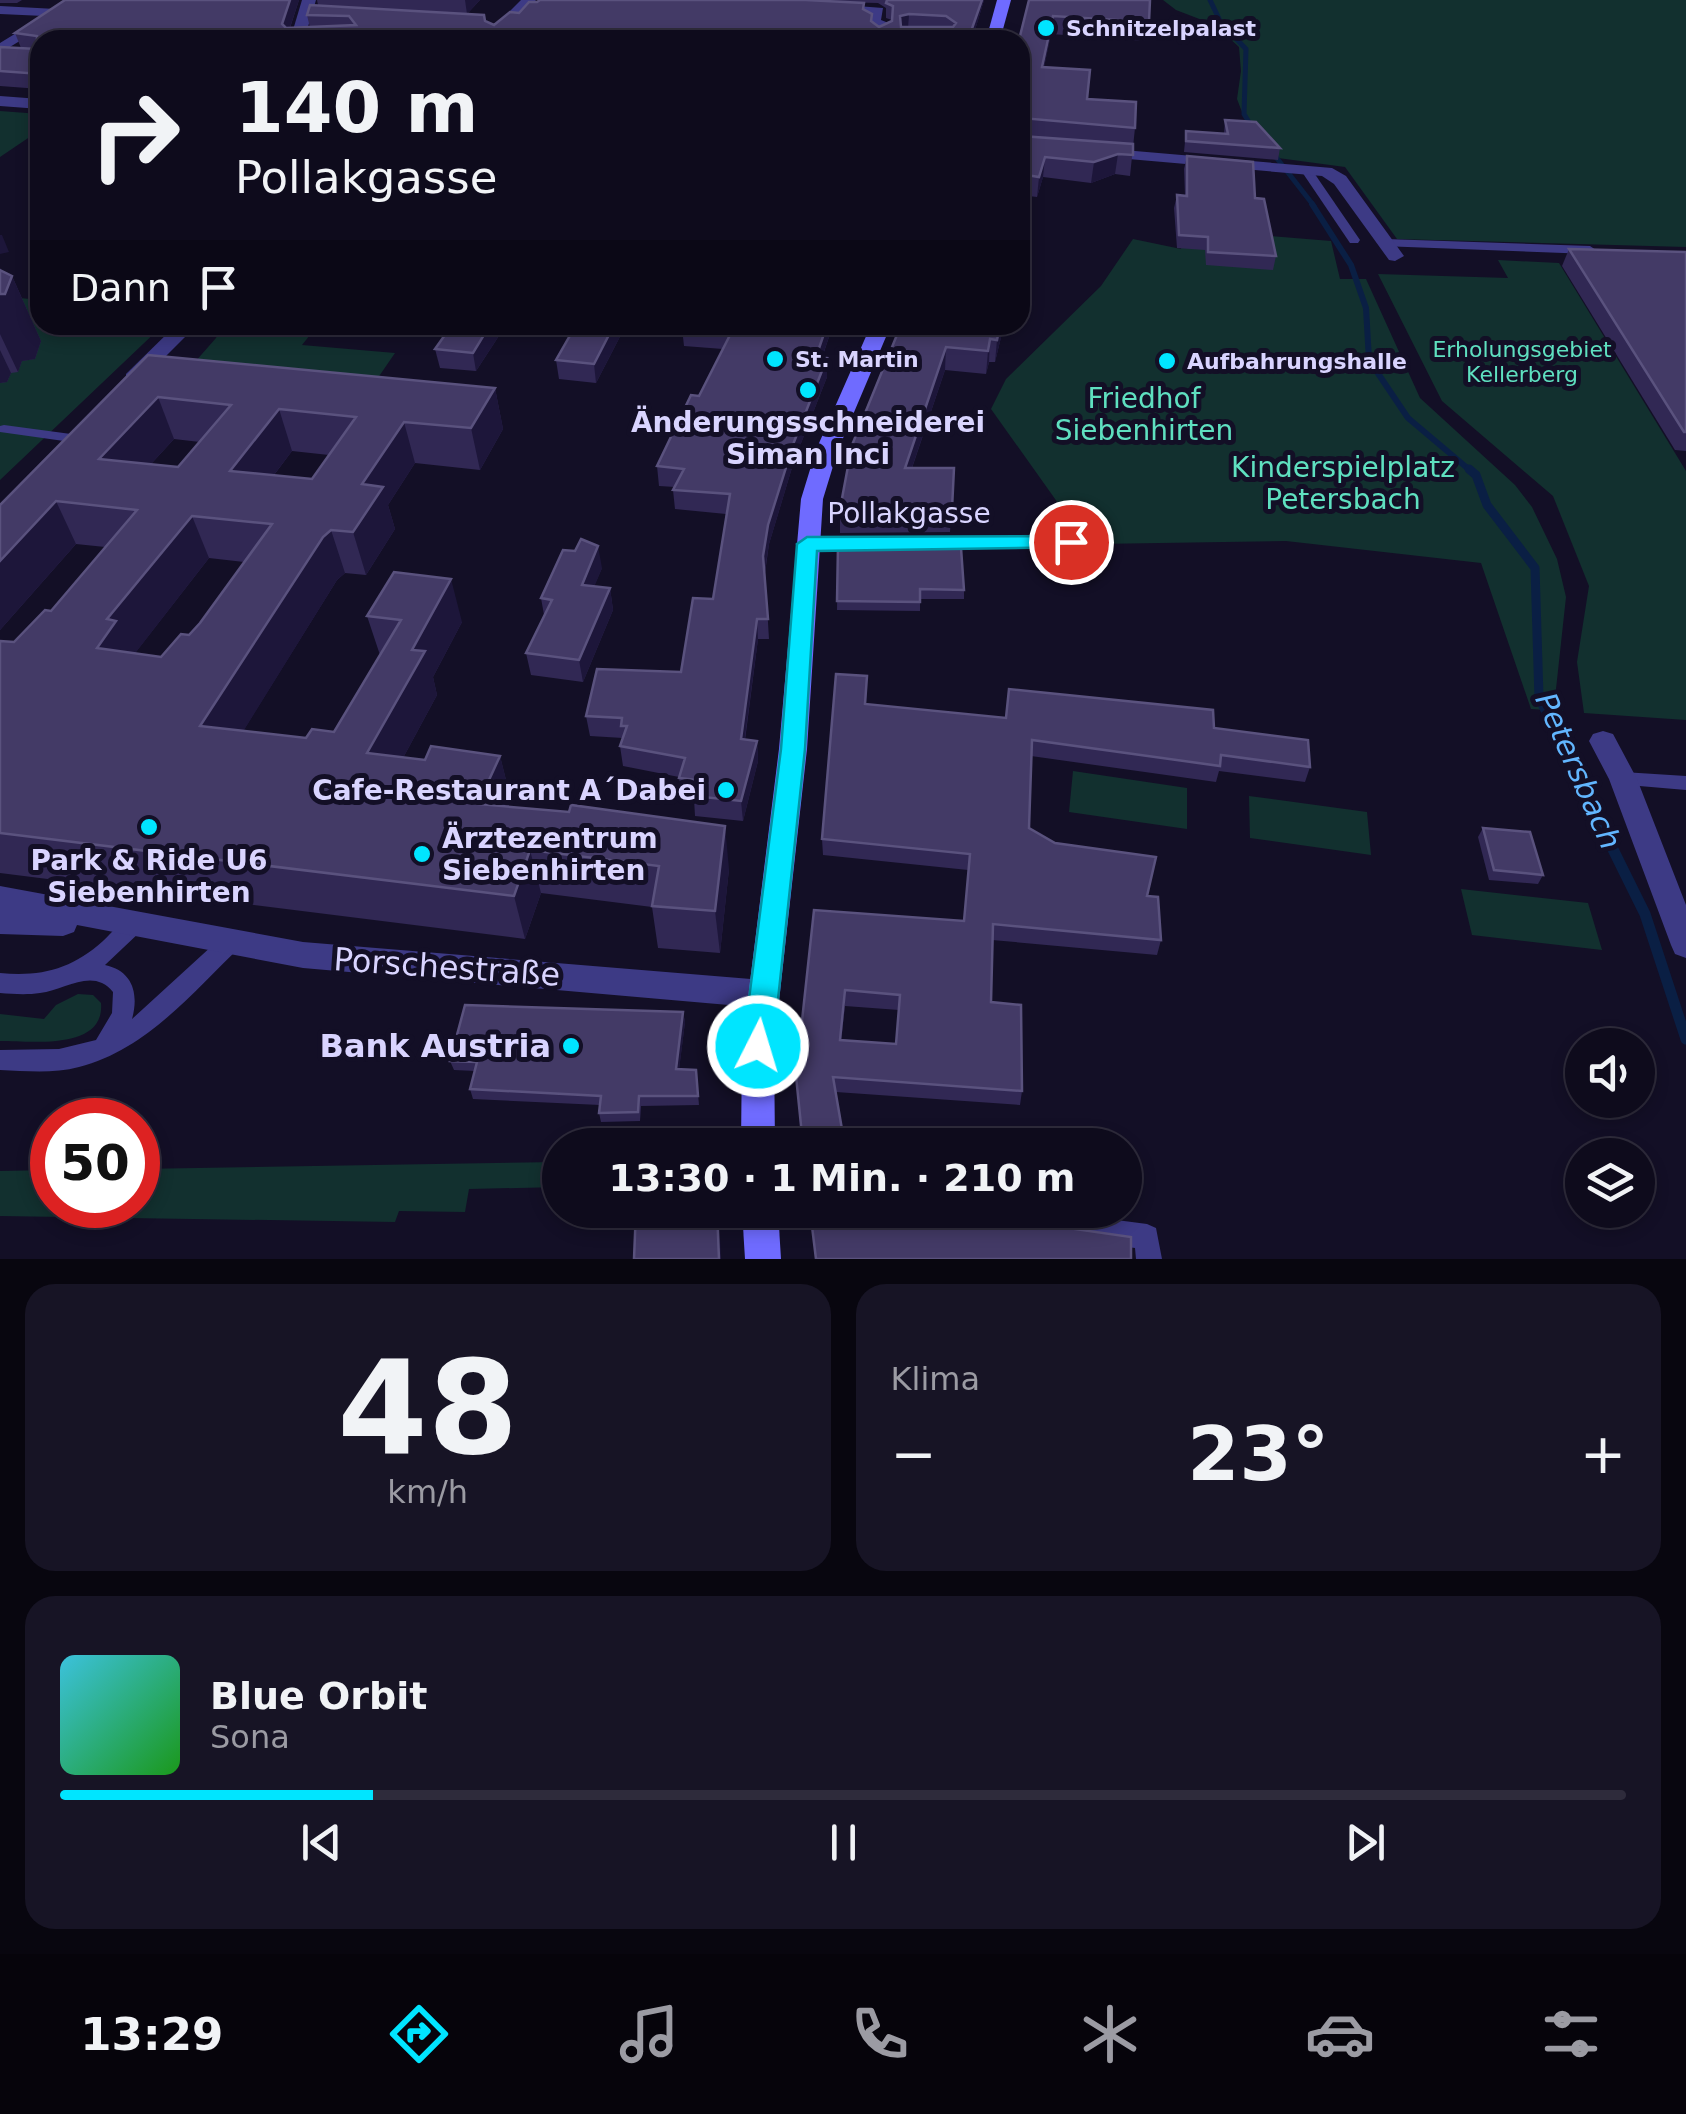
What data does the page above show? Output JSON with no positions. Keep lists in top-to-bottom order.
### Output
{
  "streets": {
    "street": ["Pollakgasse", "Porschestraße"]
  },
  "water": ["Petersbach"],
  "parks": ["Erholungsgebiet Kellerberg", "Friedhof Siebenhirten", "Kinderspielplatz Petersbach"],
  "places": [
    "Schnitzelpalast",
    "St. Martin",
    "Aufbahrungshalle",
    "Änderungsschneiderei Siman Inci",
    "Cafe-Restaurant A´Dabei",
    "Park & Ride U6 Siebenhirten",
    "Ärztezentrum Siebenhirten",
    "Bank Austria"
  ],
  "page": {
    "turn": ["140 m", "Pollakgasse"],
    "then": "Dann",
    "limit": "50",
    "trip": "13:30 · 1 Min. · 210 m",
    "tile": [
      ["48", "km/h"],
      "Klima"
    ],
    "heat": ["−", "23°", "+"],
    "song": ["Blue Orbit", "Sona"],
    "tabs": "13:29"
  }
}
